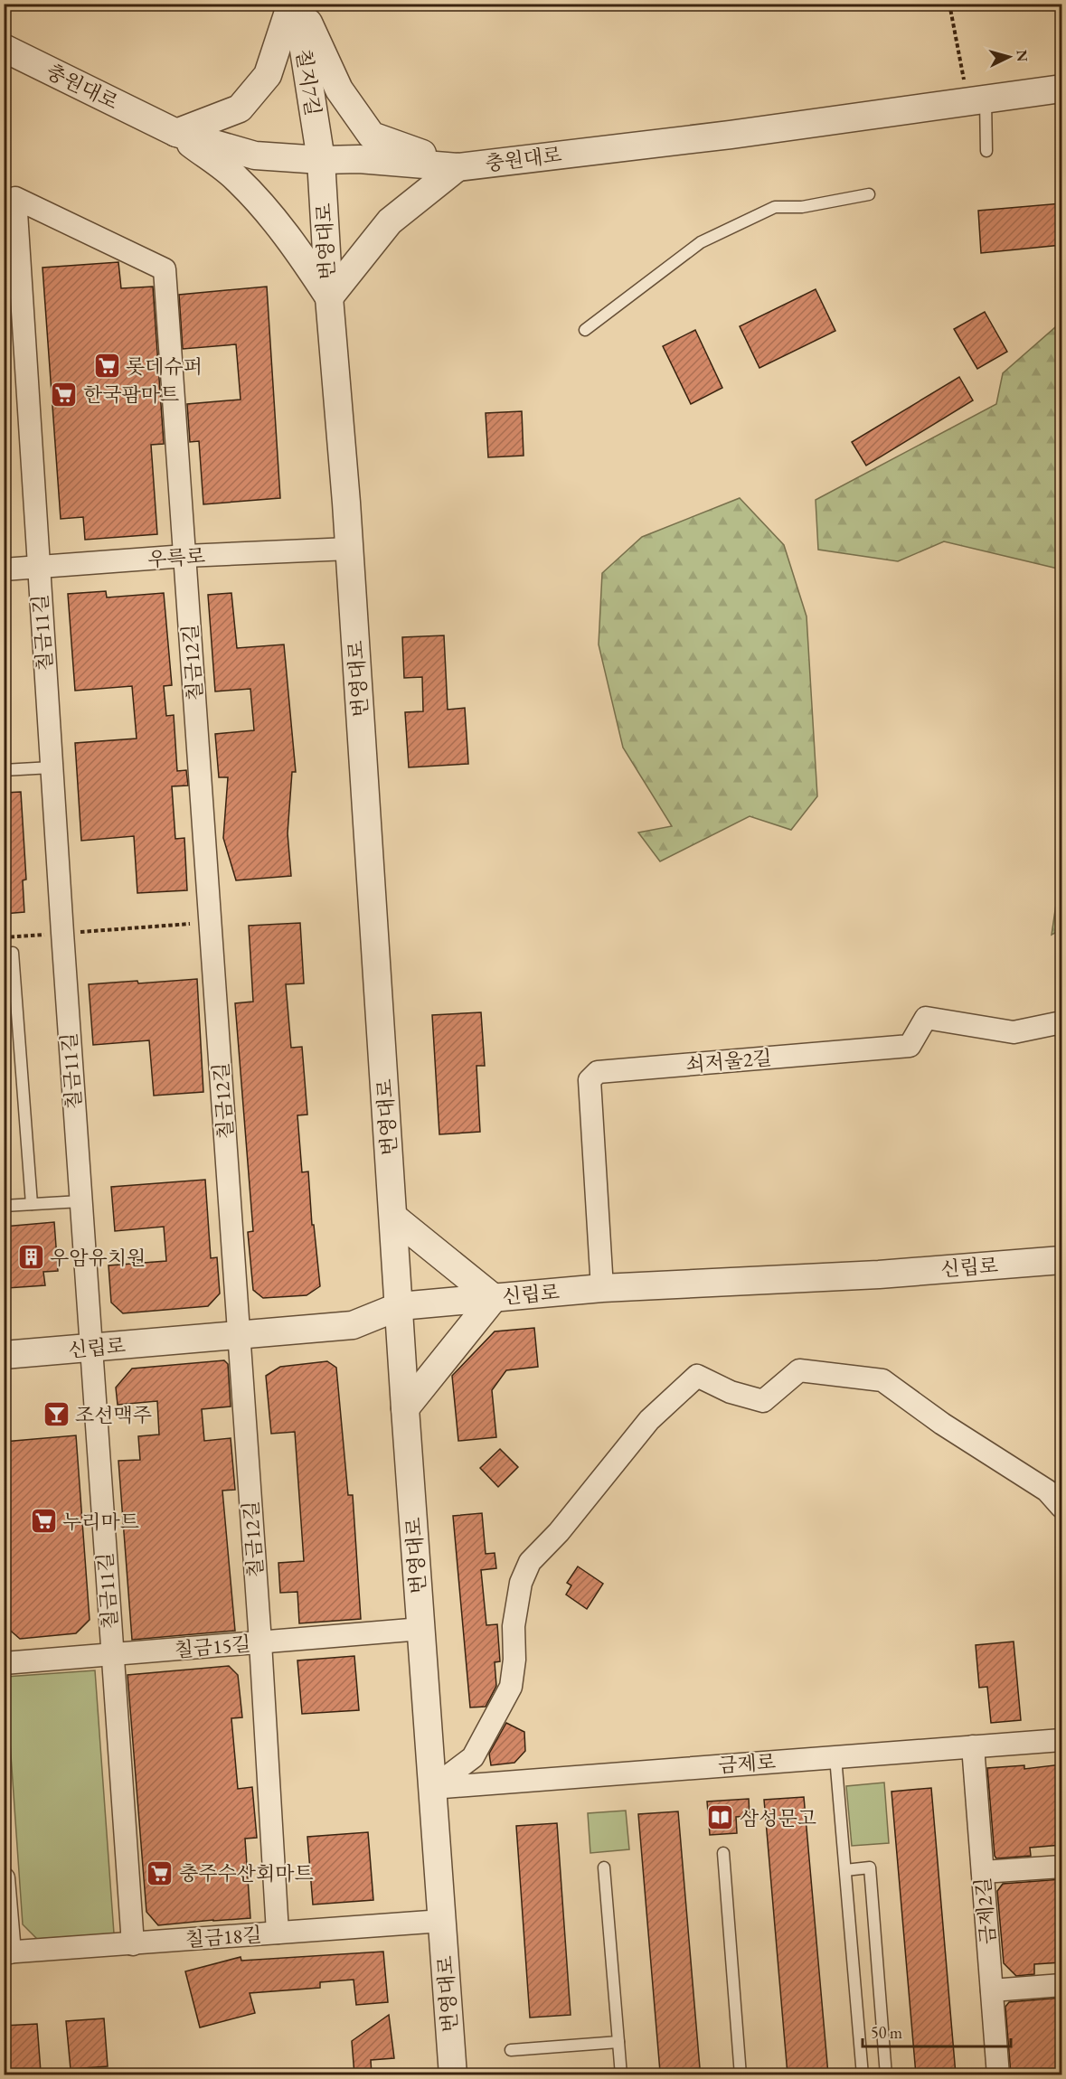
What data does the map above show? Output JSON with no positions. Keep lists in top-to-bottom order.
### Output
{
  "streets": {
    "street": [
      "칠지7길",
      "충원대로",
      "번영대로",
      "우륵로",
      "칠금11길",
      "칠금12길",
      "쇠저울2길",
      "신립로",
      "칠금15길",
      "금제로",
      "금제2길",
      "칠금18길"
    ]
  },
  "crossings": [
    ["칠지7길", "충원대로"],
    ["칠지7길", "번영대로"],
    ["충원대로", "번영대로"],
    ["번영대로", "우륵로"],
    ["번영대로", "신립로"],
    ["번영대로", "칠금15길"],
    ["번영대로", "금제로"],
    ["번영대로", "칠금18길"],
    ["우륵로", "칠금11길"],
    ["우륵로", "칠금12길"],
    ["칠금11길", "칠금12길"],
    ["칠금11길", "신립로"],
    ["칠금11길", "칠금15길"],
    ["칠금11길", "칠금18길"],
    ["칠금12길", "신립로"],
    ["칠금12길", "칠금15길"],
    ["칠금12길", "칠금18길"],
    ["쇠저울2길", "신립로"],
    ["금제로", "금제2길"]
  ],
  "places": {
    "supermarket": [
      "롯데슈퍼",
      "한국팜마트",
      "누리마트",
      "충주수산회마트"
    ],
    "building": ["우암유치원"],
    "bar": ["조선맥주"],
    "library": ["삼성문고"]
  },
  "scale_bar": "50 m",
  "north": "right"
}
